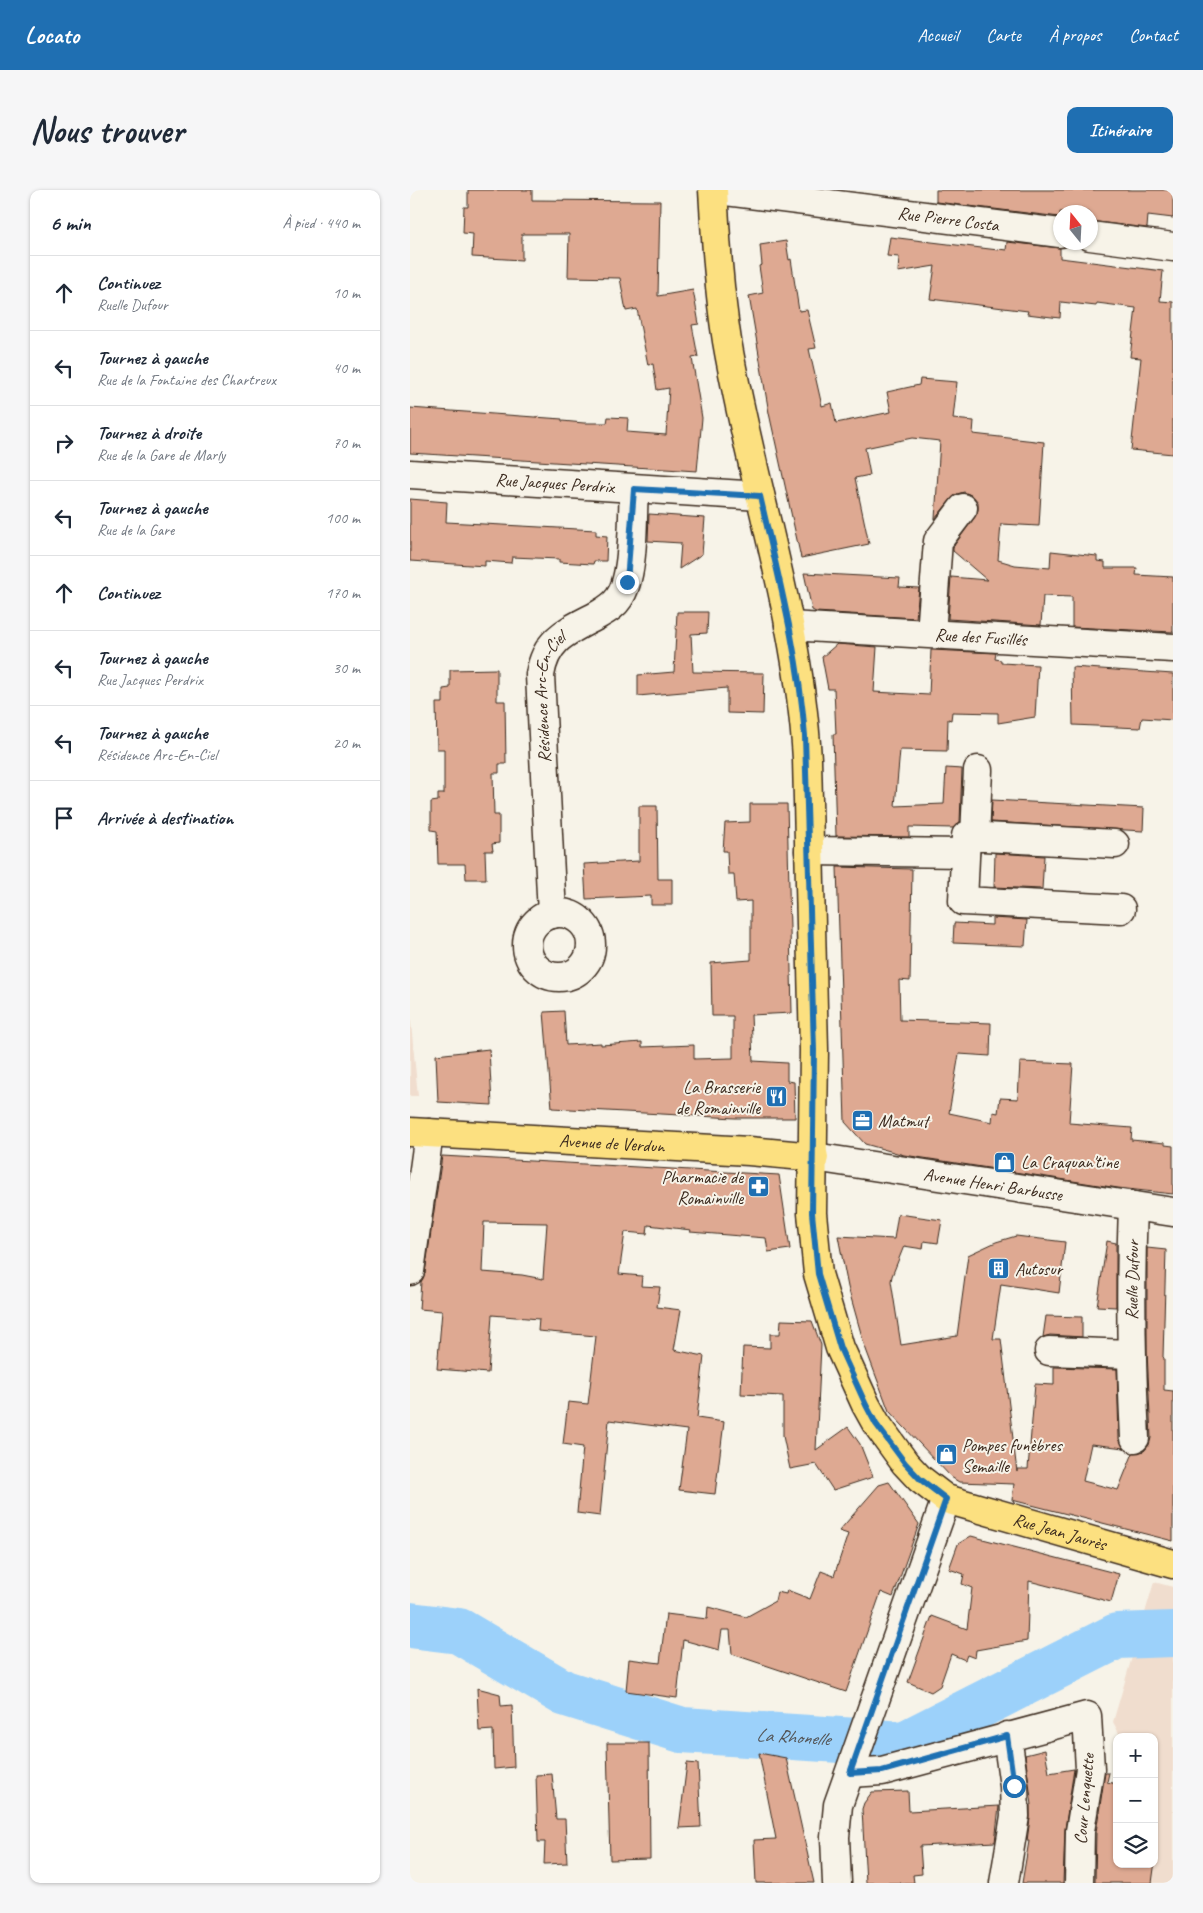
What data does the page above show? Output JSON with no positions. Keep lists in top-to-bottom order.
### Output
{
  "streets": {
    "main road": ["Avenue de Verdun", "Rue Jean Jaurès"],
    "street": [
      "Rue Pierre Costa",
      "Rue Jacques Perdrix",
      "Rue des Fusillés",
      "Résidence Arc-En-Ciel",
      "Avenue Henri Barbusse",
      "Ruelle Dufour",
      "Cour Lenquette"
    ]
  },
  "crossings": [
    ["Rue Jacques Perdrix", "Résidence Arc-En-Ciel"],
    ["Avenue de Verdun", "Avenue Henri Barbusse"],
    ["Avenue Henri Barbusse", "Ruelle Dufour"]
  ],
  "water": ["La Rhonelle"],
  "places": {
    "restaurant": ["La Brasserie de Romainville"],
    "office": ["Matmut"],
    "shop": ["La Craquan'tine", "Pompes funèbres Semaille"],
    "pharmacy": ["Pharmacie de Romainville"],
    "building": ["Autosur"]
  },
  "north": "top",
  "page": {
    "header": "Locato",
    "nav": [
      "Accueil",
      "Carte",
      "À propos",
      "Contact"
    ],
    "buttons": "Itinéraire",
    "title": "Nous trouver",
    "heading": ["6 min", "À pied · 440 m"],
    "list": [
      ["Continuez", "Ruelle Dufour", "10 m"],
      ["Tournez à gauche", "Rue de la Fontaine des Chartreux", "40 m"],
      ["Tournez à droite", "Rue de la Gare de Marly", "70 m"],
      ["Tournez à gauche", "Rue de la Gare", "100 m"],
      ["Continuez", "170 m"],
      ["Tournez à gauche", "Rue Jacques Perdrix", "30 m"],
      ["Tournez à gauche", "Résidence Arc-En-Ciel", "20 m"],
      "Arrivée à destination"
    ],
    "map_buttons": ["+", "−"]
  }
}
